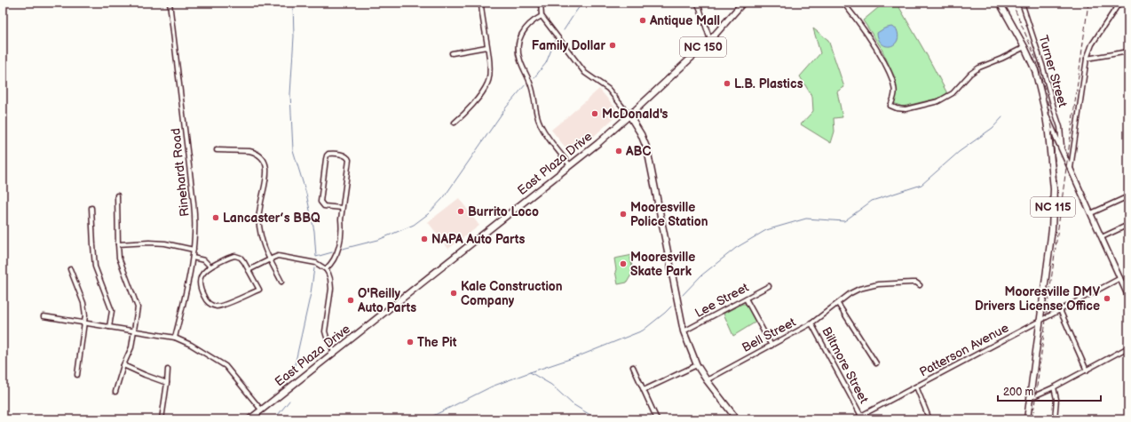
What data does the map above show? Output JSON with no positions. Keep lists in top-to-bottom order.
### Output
{
  "streets": {
    "main road": ["NC 150", "East Plaza Drive", "NC 115"],
    "street": [
      "Turner Street",
      "Rinehardt Road",
      "Lee Street",
      "Bell Street",
      "Patterson Avenue",
      "Biltmore Street"
    ]
  },
  "crossings": [
    ["NC 115", "Patterson Avenue"],
    ["Bell Street", "Biltmore Street"],
    ["Patterson Avenue", "Biltmore Street"]
  ],
  "places": [
    "Antique Mall",
    "Family Dollar",
    "L.B. Plastics",
    "McDonald's",
    "ABC",
    "Burrito Loco",
    "Mooresville Police Station",
    "Lancaster’s BBQ",
    "NAPA Auto Parts",
    "Mooresville Skate Park",
    "Kale Construction Company",
    "Mooresville DMV Drivers License Office",
    "O'Reilly Auto Parts",
    "The Pit"
  ],
  "scale_bar": "200 m"
}
